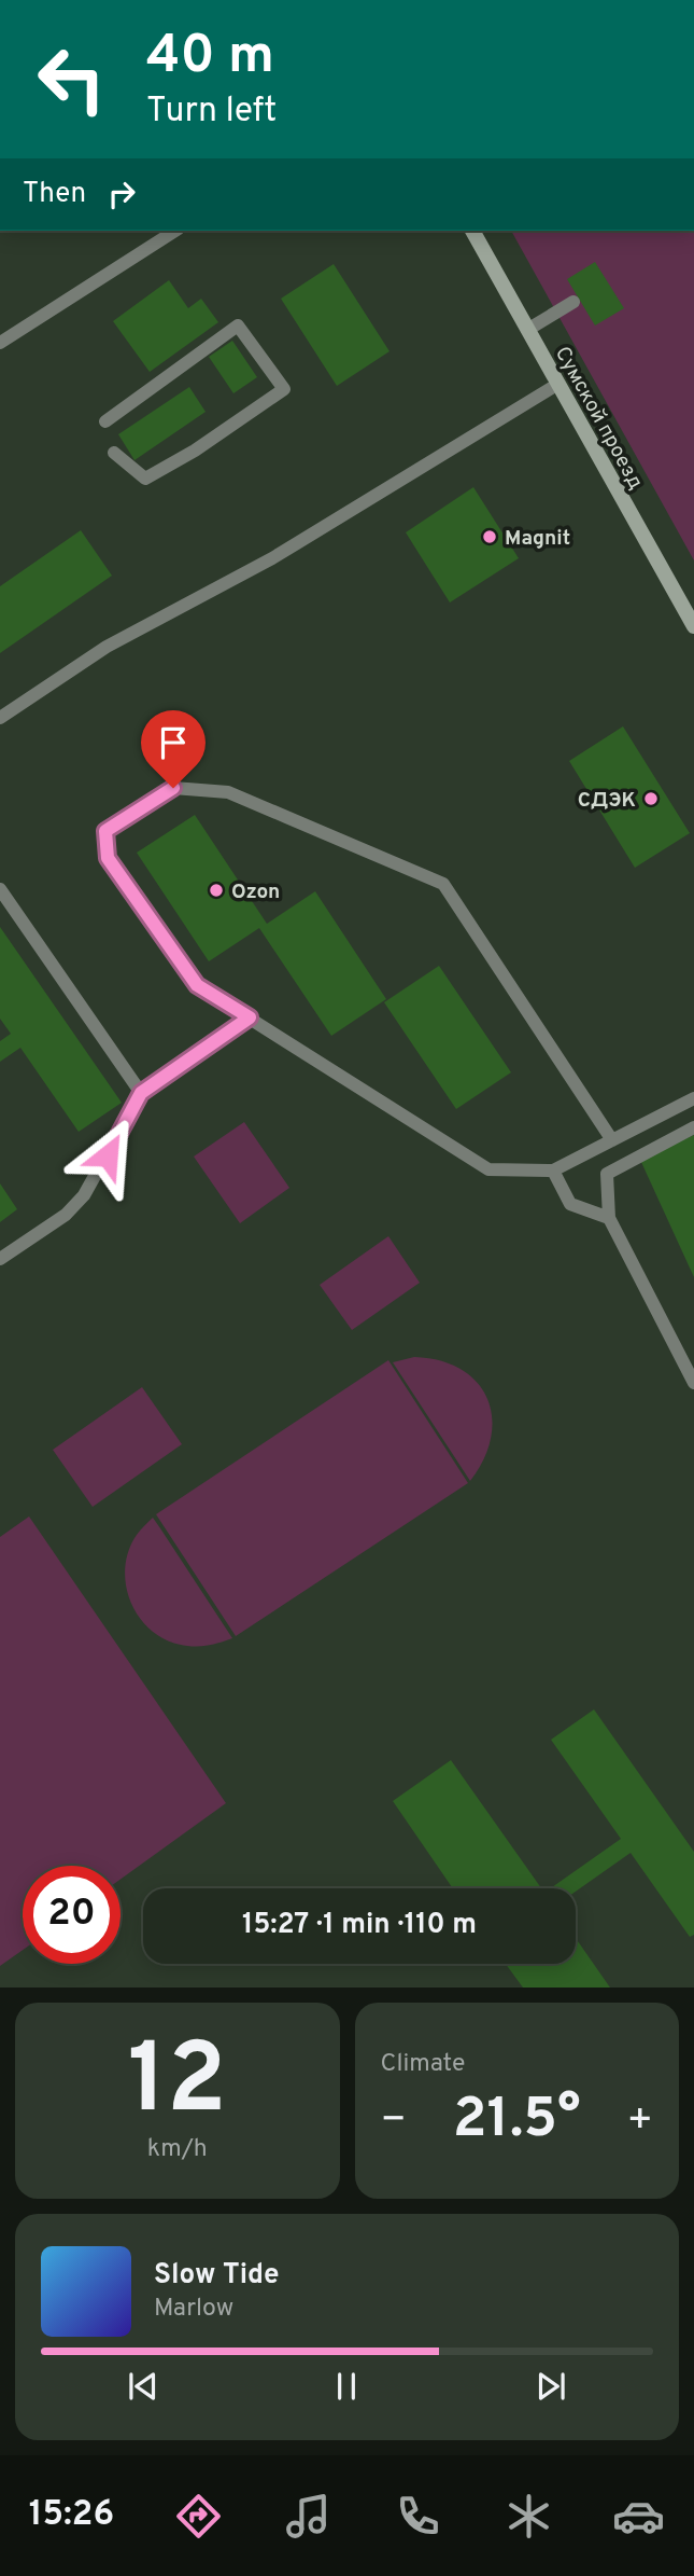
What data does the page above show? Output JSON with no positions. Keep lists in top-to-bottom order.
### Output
{
  "streets": {
    "street": ["Сумской проезд"]
  },
  "places": ["Magnit", "СДЭК", "Ozon"],
  "page": {
    "turn": ["40 m", "Turn left"],
    "then": "Then",
    "limit": "20",
    "trip": "15:27 · 1 min · 110 m",
    "tile": [
      ["12", "km/h"],
      "Climate"
    ],
    "heat": ["−", "21.5°", "+"],
    "song": ["Slow Tide", "Marlow"],
    "tabs": "15:26"
  }
}
